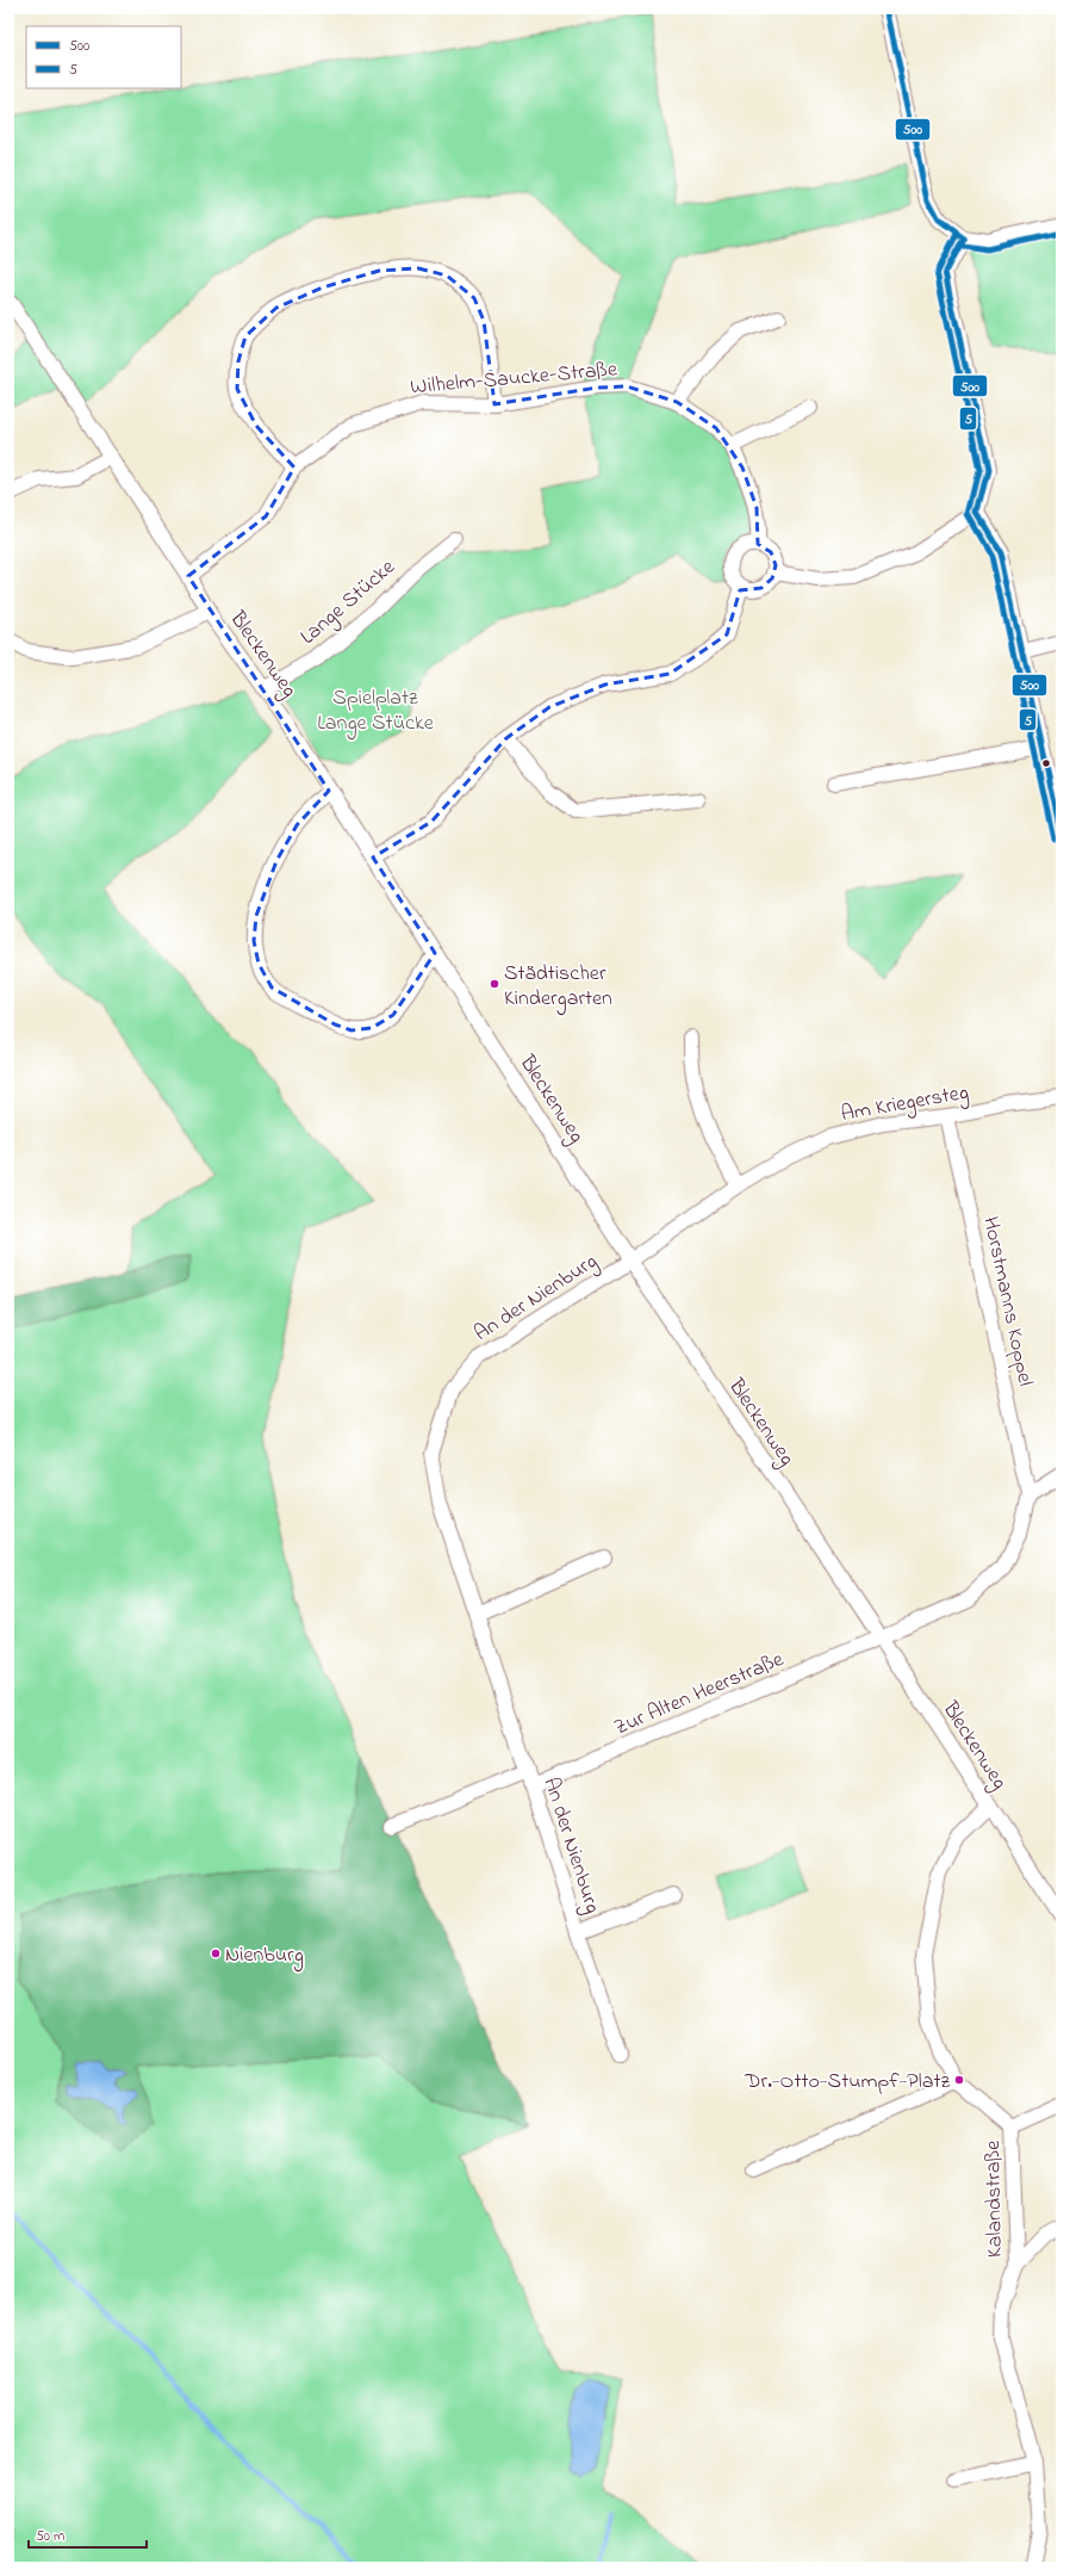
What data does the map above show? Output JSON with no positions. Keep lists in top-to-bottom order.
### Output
{
  "streets": {
    "street": [
      "Wilhelm-Saucke-Straße",
      "Lange Stücke",
      "Bleckenweg",
      "Am Kriegersteg",
      "An der Nienburg",
      "Horstmanns Koppel",
      "Zur Alten Heerstraße",
      "Kalandstraße"
    ]
  },
  "crossings": [
    ["Wilhelm-Saucke-Straße", "Bleckenweg"],
    ["Lange Stücke", "Bleckenweg"],
    ["Bleckenweg", "Am Kriegersteg"],
    ["Bleckenweg", "An der Nienburg"],
    ["Bleckenweg", "Horstmanns Koppel"],
    ["Bleckenweg", "Zur Alten Heerstraße"],
    ["Bleckenweg", "Kalandstraße"],
    ["Am Kriegersteg", "An der Nienburg"],
    ["Am Kriegersteg", "Horstmanns Koppel"],
    ["An der Nienburg", "Zur Alten Heerstraße"],
    ["Horstmanns Koppel", "Zur Alten Heerstraße"]
  ],
  "parks": ["Spielplatz Lange Stücke"],
  "places": ["Städtischer Kindergarten", "Nienburg", "Dr.-Otto-Stumpf-Platz"],
  "lines": ["transit line 500", "transit line 5"],
  "legend": ["500", "5"],
  "scale_bar": "50 m"
}
